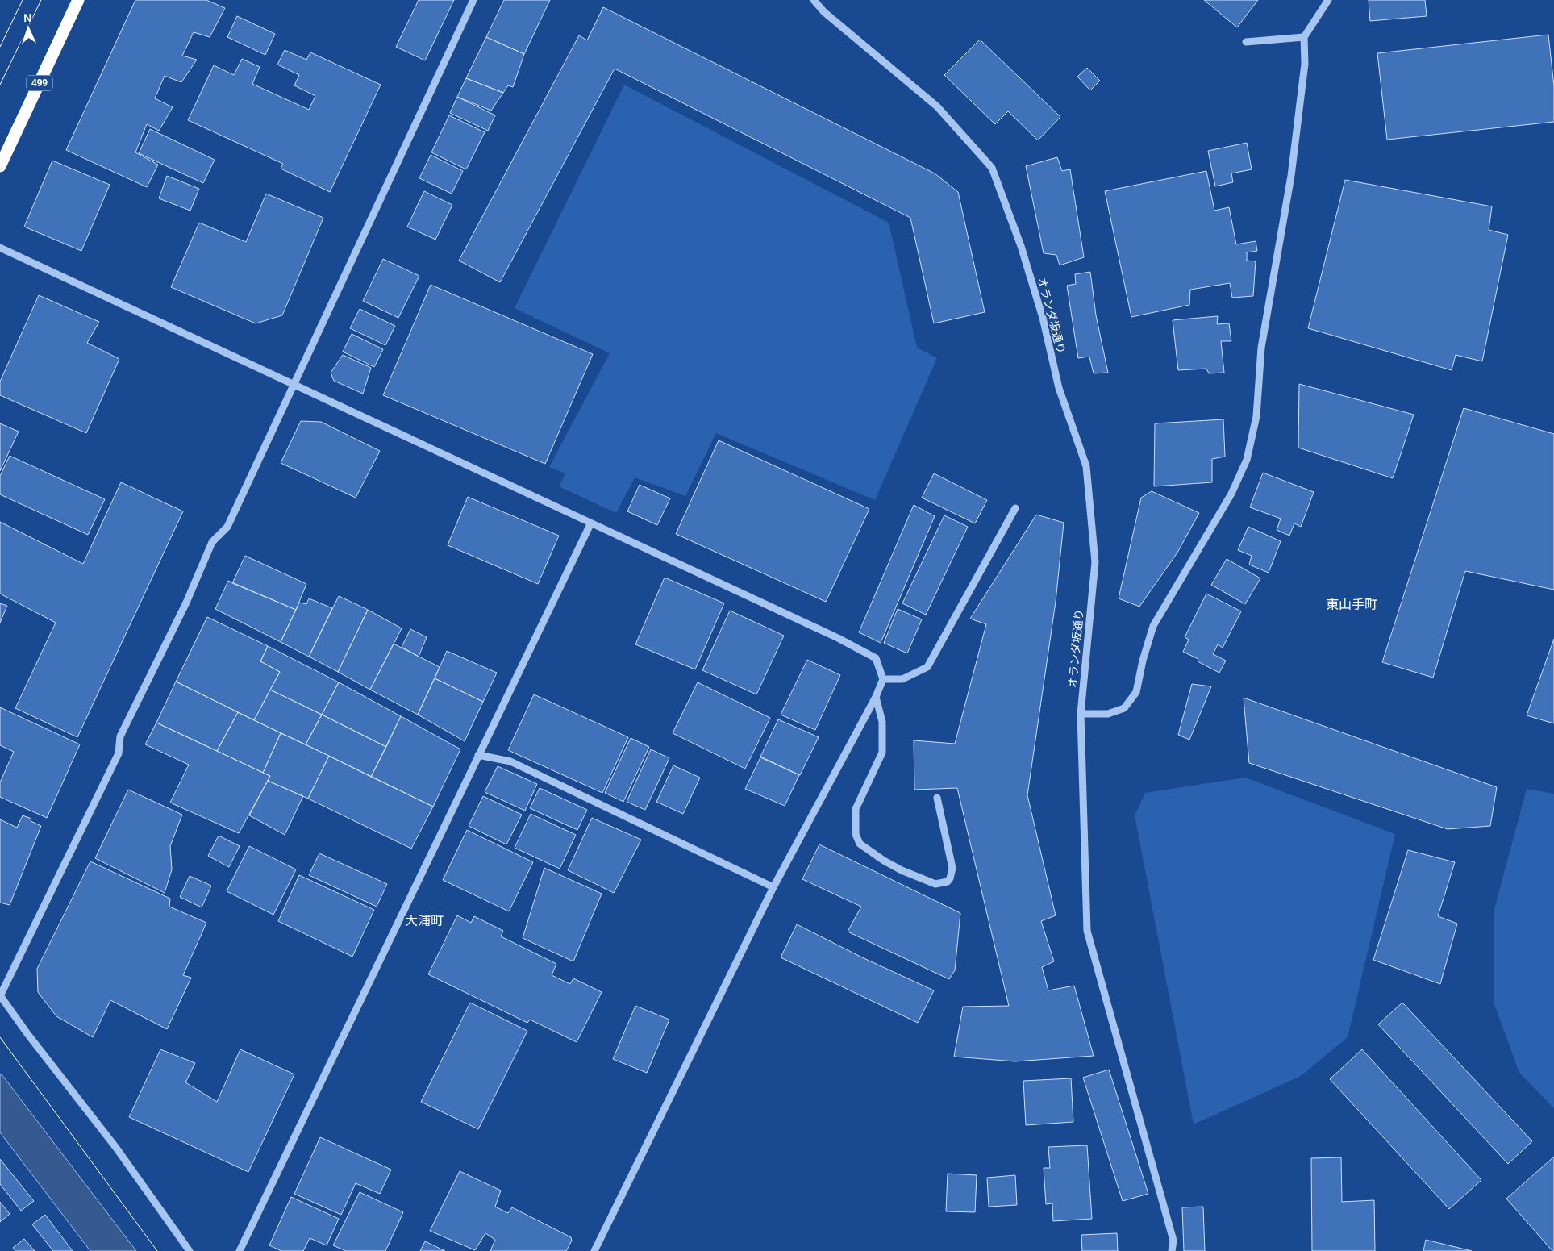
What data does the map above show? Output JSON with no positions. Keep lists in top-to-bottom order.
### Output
{
  "streets": {
    "highway": ["499"],
    "street": ["オランダ坂通り"]
  },
  "districts": ["東山手町", "大浦町"],
  "north": "top"
}
